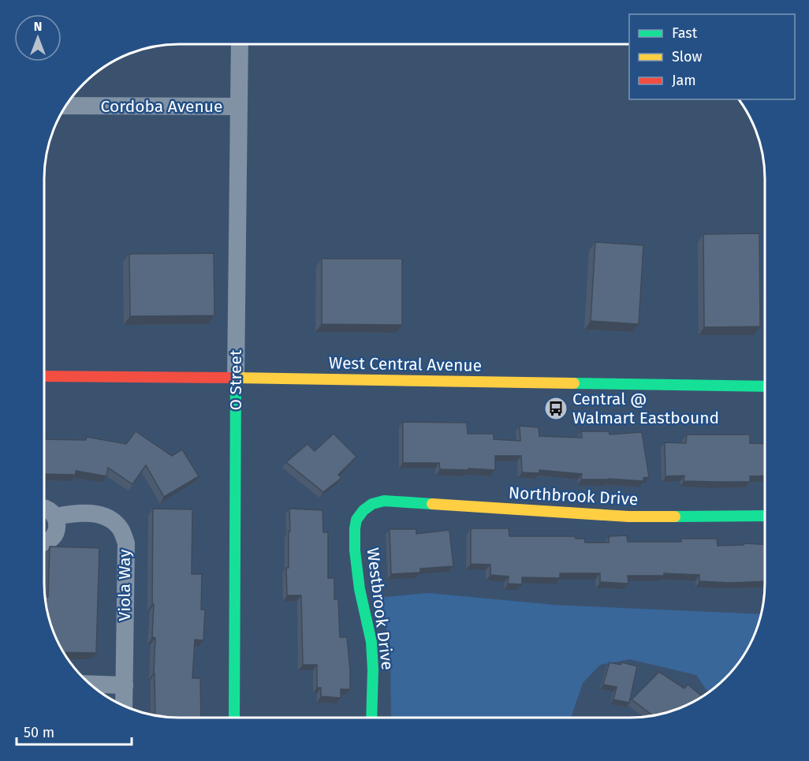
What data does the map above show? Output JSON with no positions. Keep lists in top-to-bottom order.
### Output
{
  "streets": {
    "street": [
      "Cordoba Avenue",
      "West Central Avenue",
      "O Street",
      "Northbrook Drive",
      "Viola Way",
      "Westbrook Drive"
    ]
  },
  "crossings": [
    ["Cordoba Avenue", "O Street"],
    ["West Central Avenue", "O Street"],
    ["Northbrook Drive", "Westbrook Drive"]
  ],
  "places": {
    "bus stop": ["Central @ Walmart Eastbound"]
  },
  "legend": ["Fast", "Slow", "Jam"],
  "scale_bar": "50 m",
  "north": "top"
}
